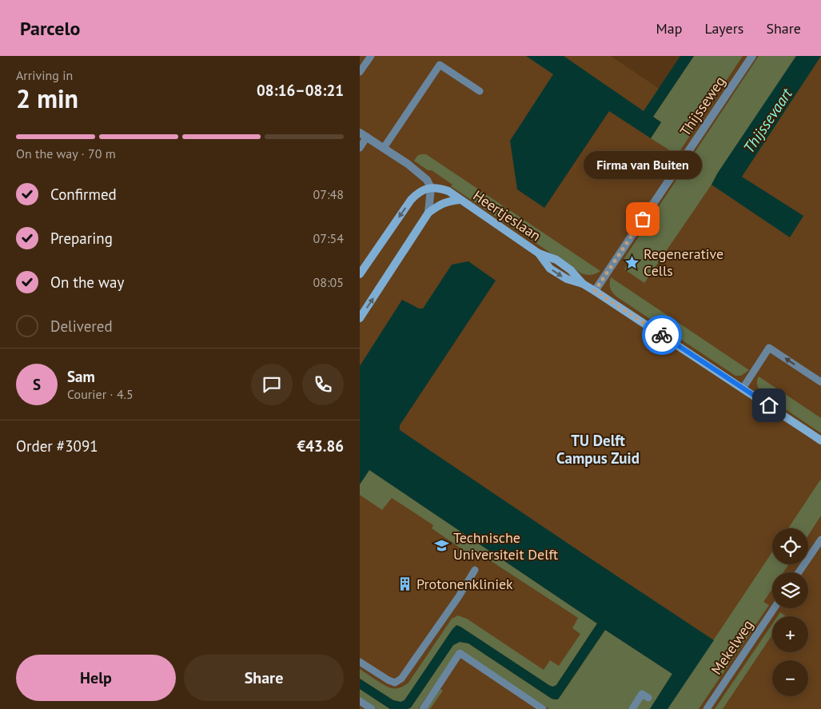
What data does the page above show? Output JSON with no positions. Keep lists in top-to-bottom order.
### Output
{
  "streets": {
    "street": ["Thijsseweg", "Heertjeslaan"],
    "lane": ["Mekelweg"]
  },
  "crossings": [
    ["Thijsseweg", "Heertjeslaan"]
  ],
  "districts": ["TU Delft Campus Zuid"],
  "water": ["Thijssevaart"],
  "places": {
    "other": ["Firma van Buiten"],
    "place": ["Regenerative Cells"],
    "school or university": ["Technische Universiteit Delft"],
    "building": ["Protonenkliniek"]
  },
  "page": {
    "header": "Parcelo",
    "nav": ["Map", "Layers", "Share"],
    "heading": ["2 min", "Arriving in", "08:16–08:21"],
    "panel": [
      "Sam",
      "Courier · 4.5",
      "Order #3091",
      "€43.86"
    ],
    "bar": "On the way · 70 m",
    "bubble": "Firma van Buiten",
    "list": [
      ["Confirmed", "07:48"],
      ["Preparing", "07:54"],
      ["On the way", "08:05"],
      "Delivered"
    ],
    "round": "S",
    "map_buttons": ["+", "−"],
    "buttons": ["Help", "Share"]
  }
}
